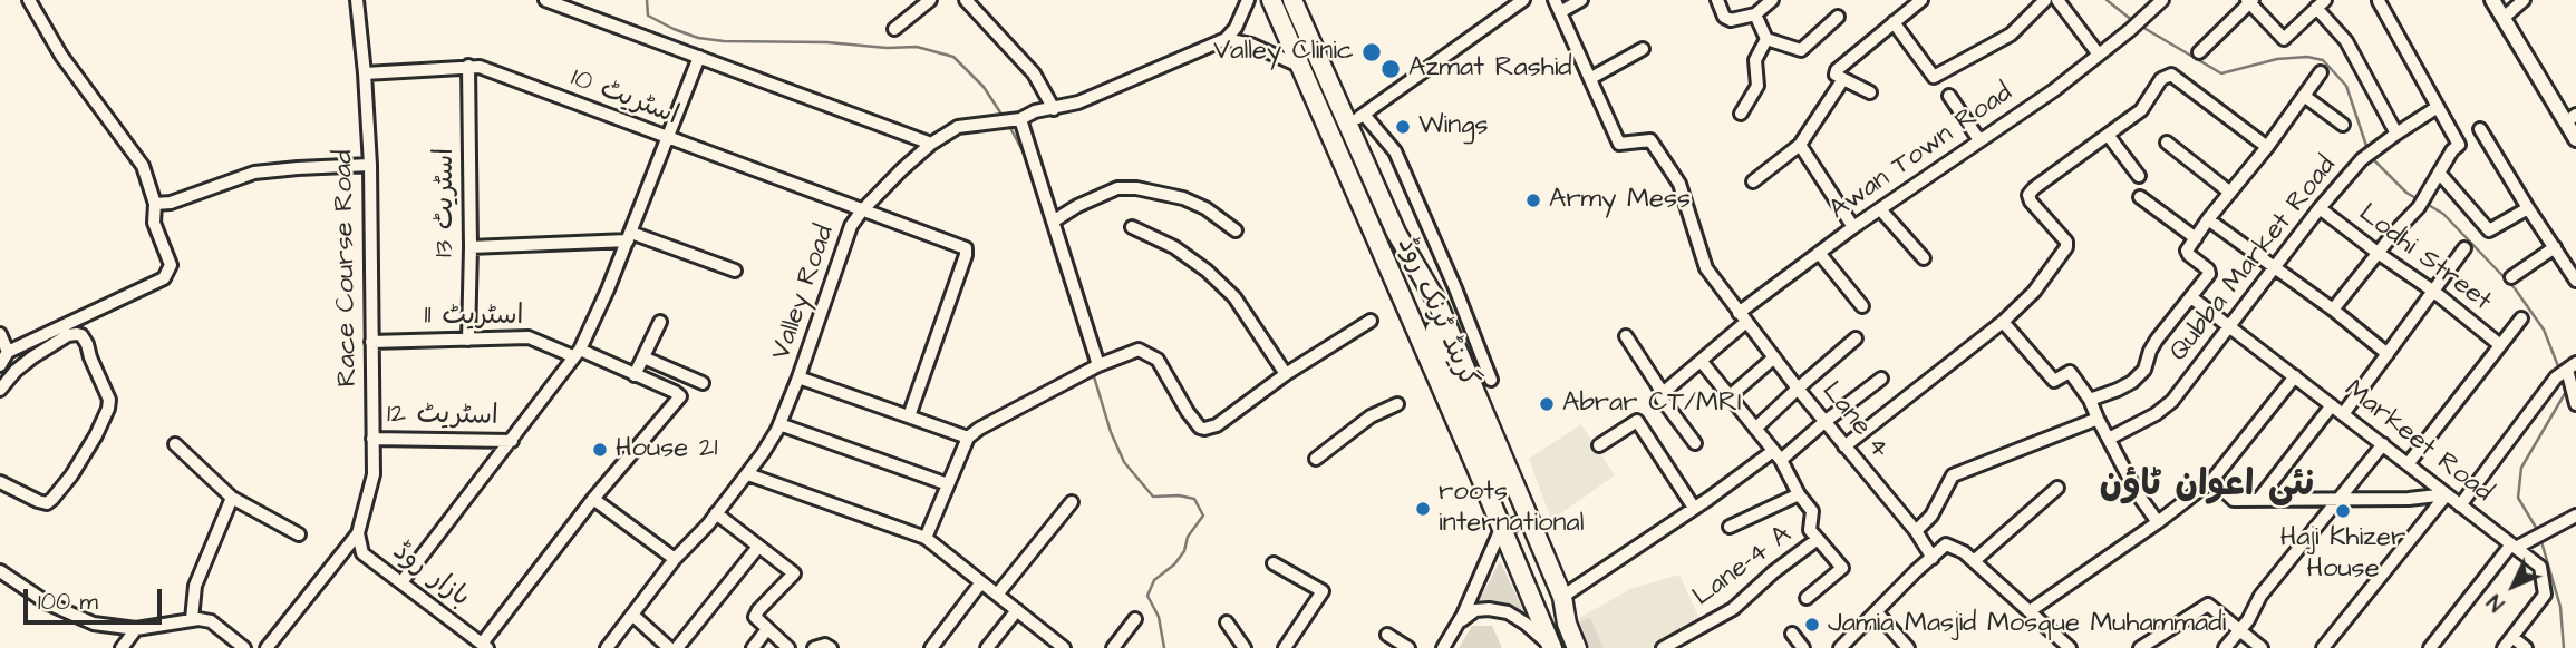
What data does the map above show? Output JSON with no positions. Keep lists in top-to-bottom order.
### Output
{
  "streets": {
    "highway": ["گرینڈ ٹرنک روڈ"],
    "street": [
      "اسٹریٹ 10",
      "Awan Town Road",
      "اسٹریٹ 13",
      "Lodhi Street",
      "Qubba Market Road",
      "Race Course Road",
      "Valley Road",
      "اسٹریٹ 11",
      "اسٹریٹ 12",
      "Lane 4",
      "Markeet Road",
      "Lane-4 A",
      "بازار روڈ"
    ]
  },
  "crossings": [
    ["اسٹریٹ 10", "اسٹریٹ 13"],
    ["اسٹریٹ 10", "Race Course Road"],
    ["اسٹریٹ 10", "Valley Road"],
    ["Awan Town Road", "Lane 4"],
    ["اسٹریٹ 13", "اسٹریٹ 11"],
    ["Lodhi Street", "Qubba Market Road"],
    ["Qubba Market Road", "Markeet Road"],
    ["Race Course Road", "اسٹریٹ 11"],
    ["Race Course Road", "اسٹریٹ 12"],
    ["Race Course Road", "بازار روڈ"]
  ],
  "districts": ["نئی اعوان ٹاؤن"],
  "places": [
    "Valley Clinic",
    "Azmat Rashid",
    "Wings",
    "Army Mess",
    "Abrar CT/MRI",
    "House 21",
    "roots international",
    "Haji Khizer House",
    "Jamia Masjid Mosque Muhammadi"
  ],
  "scale_bar": "100 m",
  "north": "bottom left"
}
